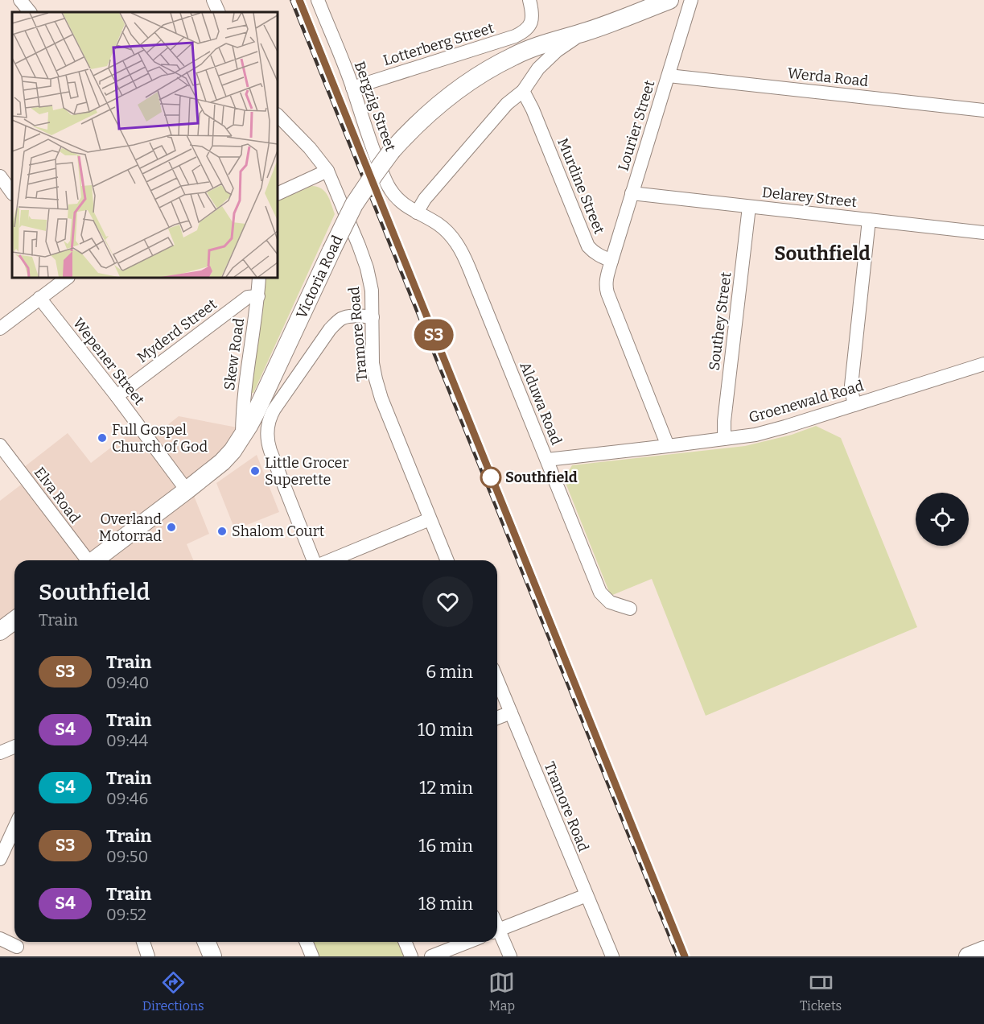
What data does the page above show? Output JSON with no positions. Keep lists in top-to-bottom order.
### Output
{
  "streets": {
    "street": [
      "Lotterberg Street",
      "Werda Road",
      "Bergzig Street",
      "Lourier Street",
      "Murdine Street",
      "Delarey Street",
      "Victoria Road",
      "Southey Street",
      "Myderd Street",
      "Tramore Road",
      "Skew Road",
      "Wepener Street",
      "Groenewald Road",
      "Alduwa Road",
      "Elva Road"
    ]
  },
  "crossings": [
    ["Lotterberg Street", "Bergzig Street"],
    ["Werda Road", "Lourier Street"],
    ["Bergzig Street", "Victoria Road"],
    ["Bergzig Street", "Alduwa Road"],
    ["Lourier Street", "Murdine Street"],
    ["Lourier Street", "Delarey Street"],
    ["Murdine Street", "Victoria Road"],
    ["Delarey Street", "Southey Street"],
    ["Victoria Road", "Skew Road"],
    ["Victoria Road", "Wepener Street"],
    ["Victoria Road", "Alduwa Road"],
    ["Southey Street", "Groenewald Road"],
    ["Myderd Street", "Skew Road"],
    ["Myderd Street", "Wepener Street"],
    ["Groenewald Road", "Alduwa Road"]
  ],
  "districts": ["Southfield"],
  "places": [
    "Full Gospel Church of God",
    "Little Grocer Superette",
    "Southfield",
    "Overland Motorrad",
    "Shalom Court"
  ],
  "page": {
    "on_map": "S3",
    "heading": ["Southfield", "Train"],
    "list": [
      {
        "mark": "S3",
        "name": "Train",
        "note": "09:40",
        "value": "6 min"
      },
      {
        "mark": "S4",
        "name": "Train",
        "note": "09:44",
        "value": "10 min"
      },
      {
        "mark": "S4",
        "name": "Train",
        "note": "09:46",
        "value": "12 min"
      },
      {
        "mark": "S3",
        "name": "Train",
        "note": "09:50",
        "value": "16 min"
      },
      {
        "mark": "S4",
        "name": "Train",
        "note": "09:52",
        "value": "18 min"
      }
    ],
    "tabs": ["Directions", "Map", "Tickets"]
  }
}
